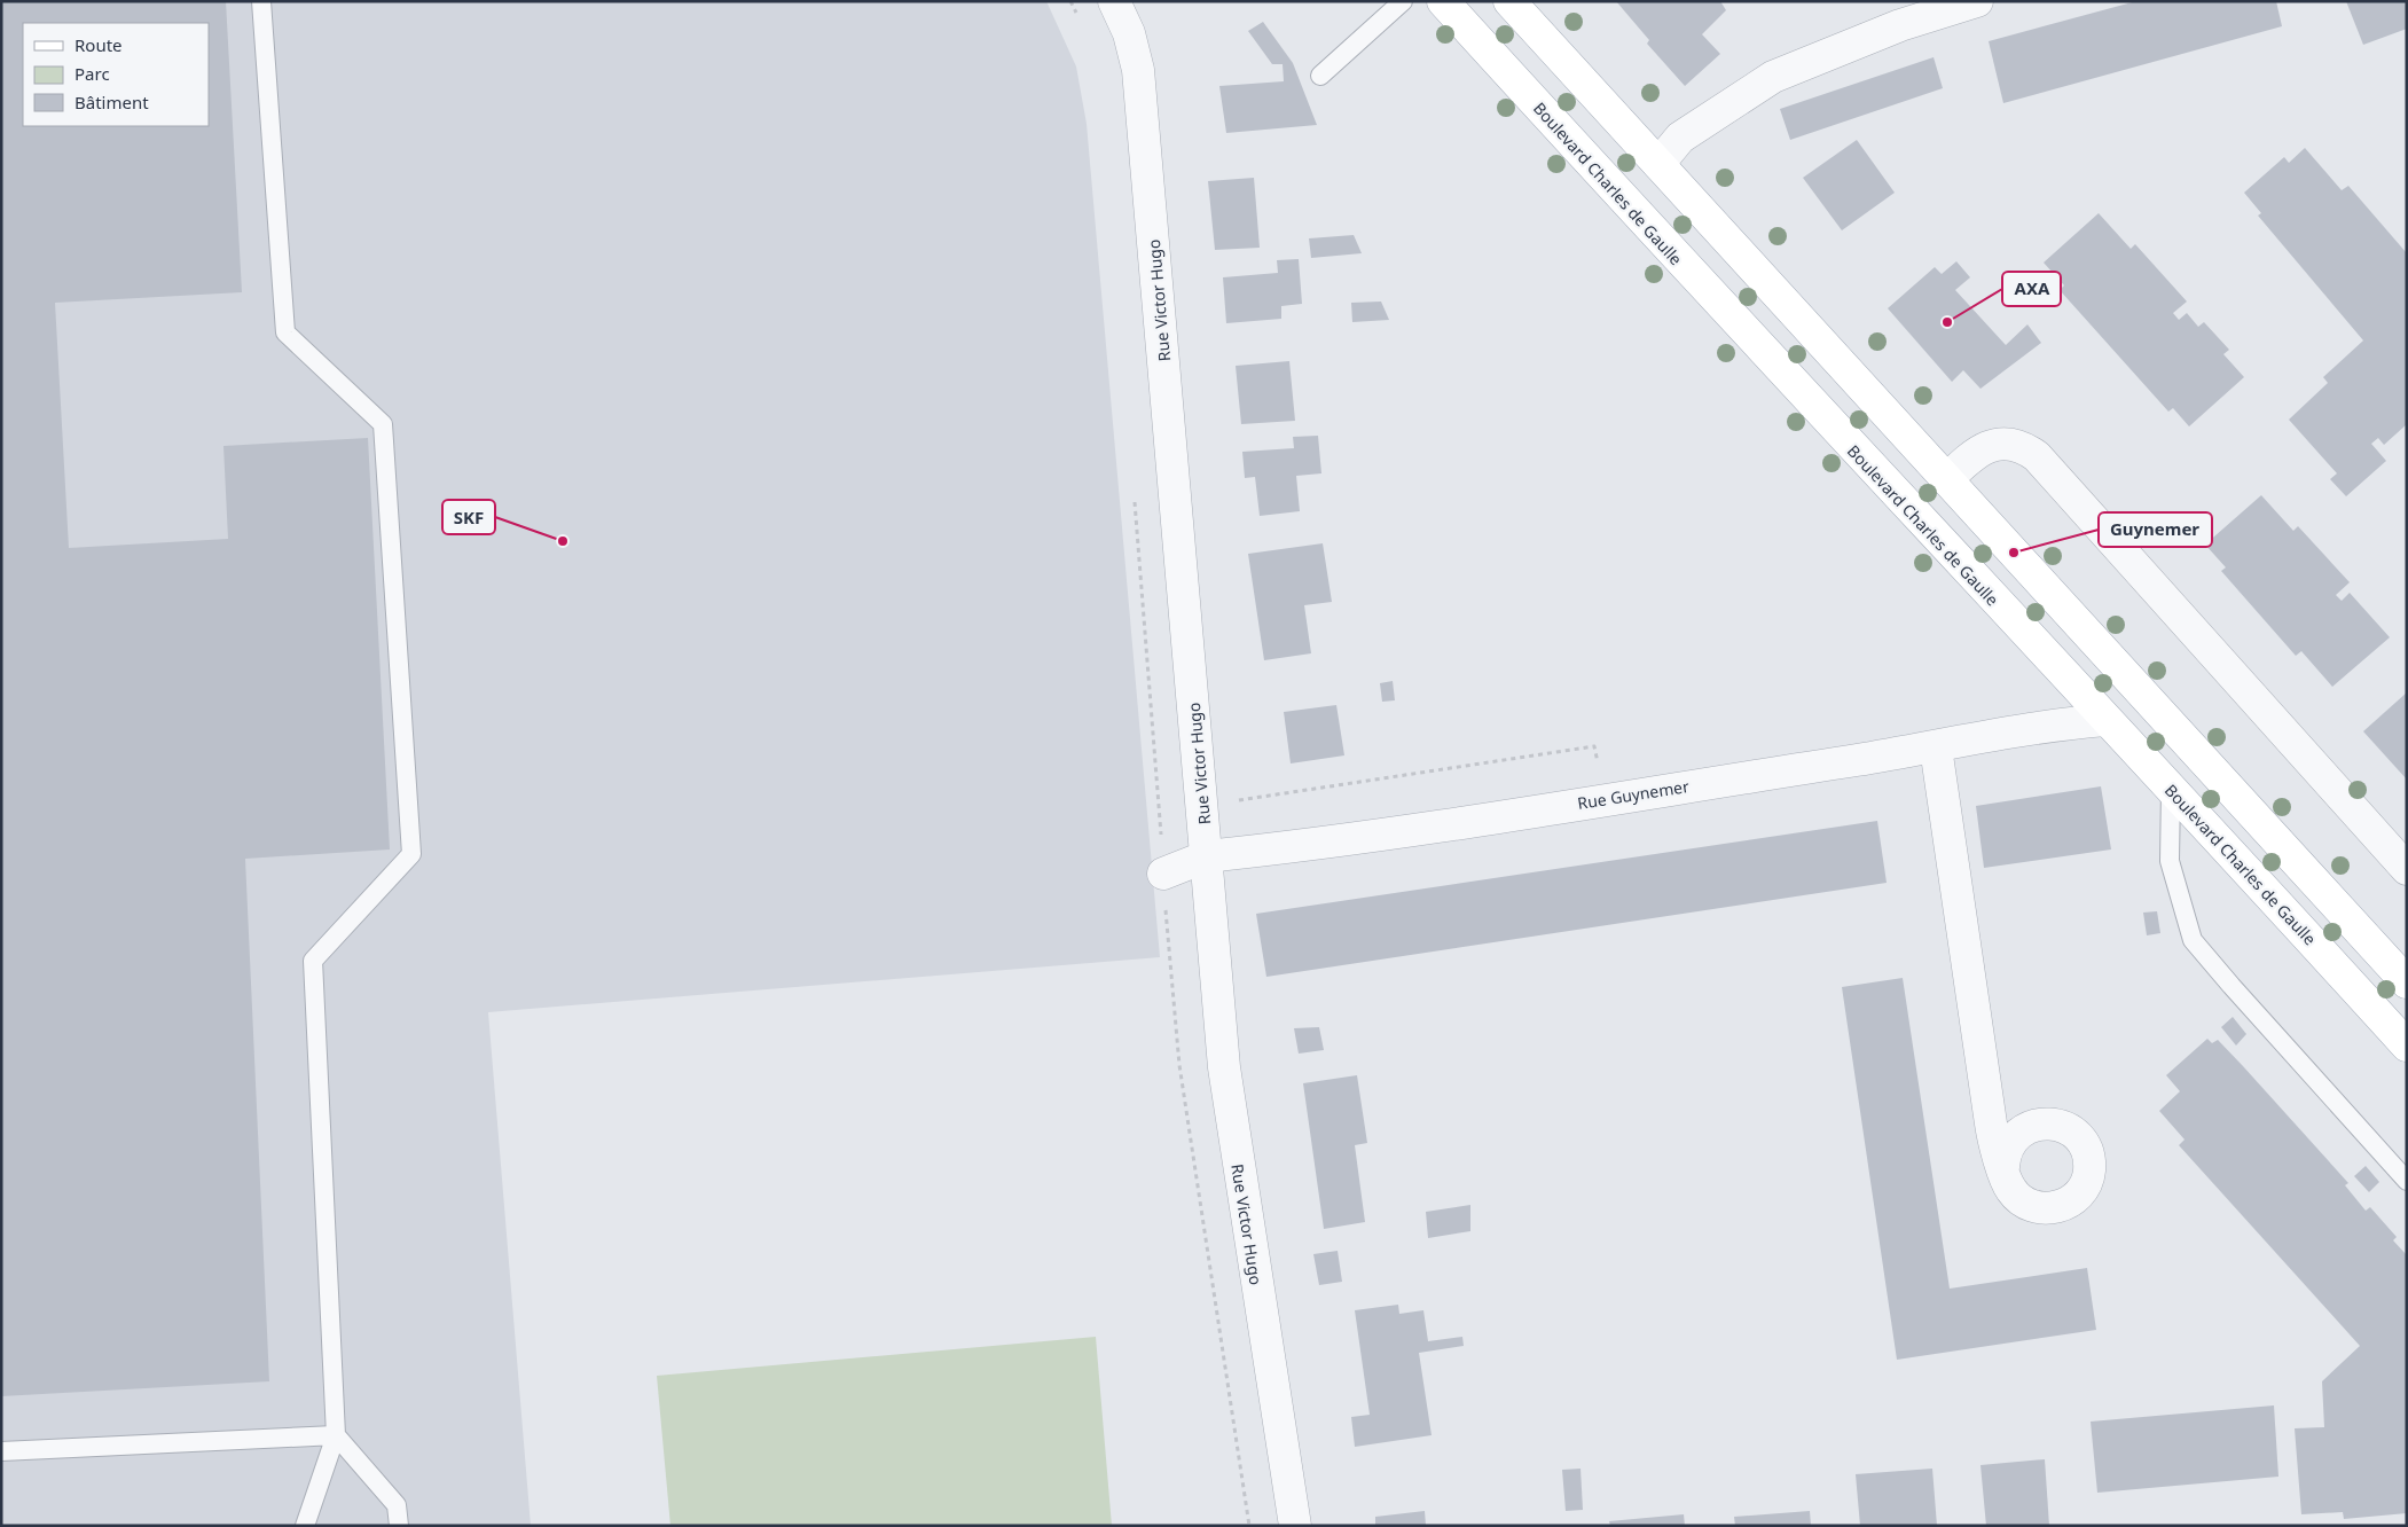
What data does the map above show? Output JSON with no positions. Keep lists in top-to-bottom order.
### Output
{
  "streets": {
    "main road": ["Boulevard Charles de Gaulle"],
    "street": ["Rue Victor Hugo", "Rue Guynemer"]
  },
  "crossings": [
    ["Boulevard Charles de Gaulle", "Rue Guynemer"],
    ["Rue Victor Hugo", "Rue Guynemer"]
  ],
  "places": ["AXA", "SKF", "Guynemer"],
  "legend": ["Route", "Parc", "Bâtiment"]
}
